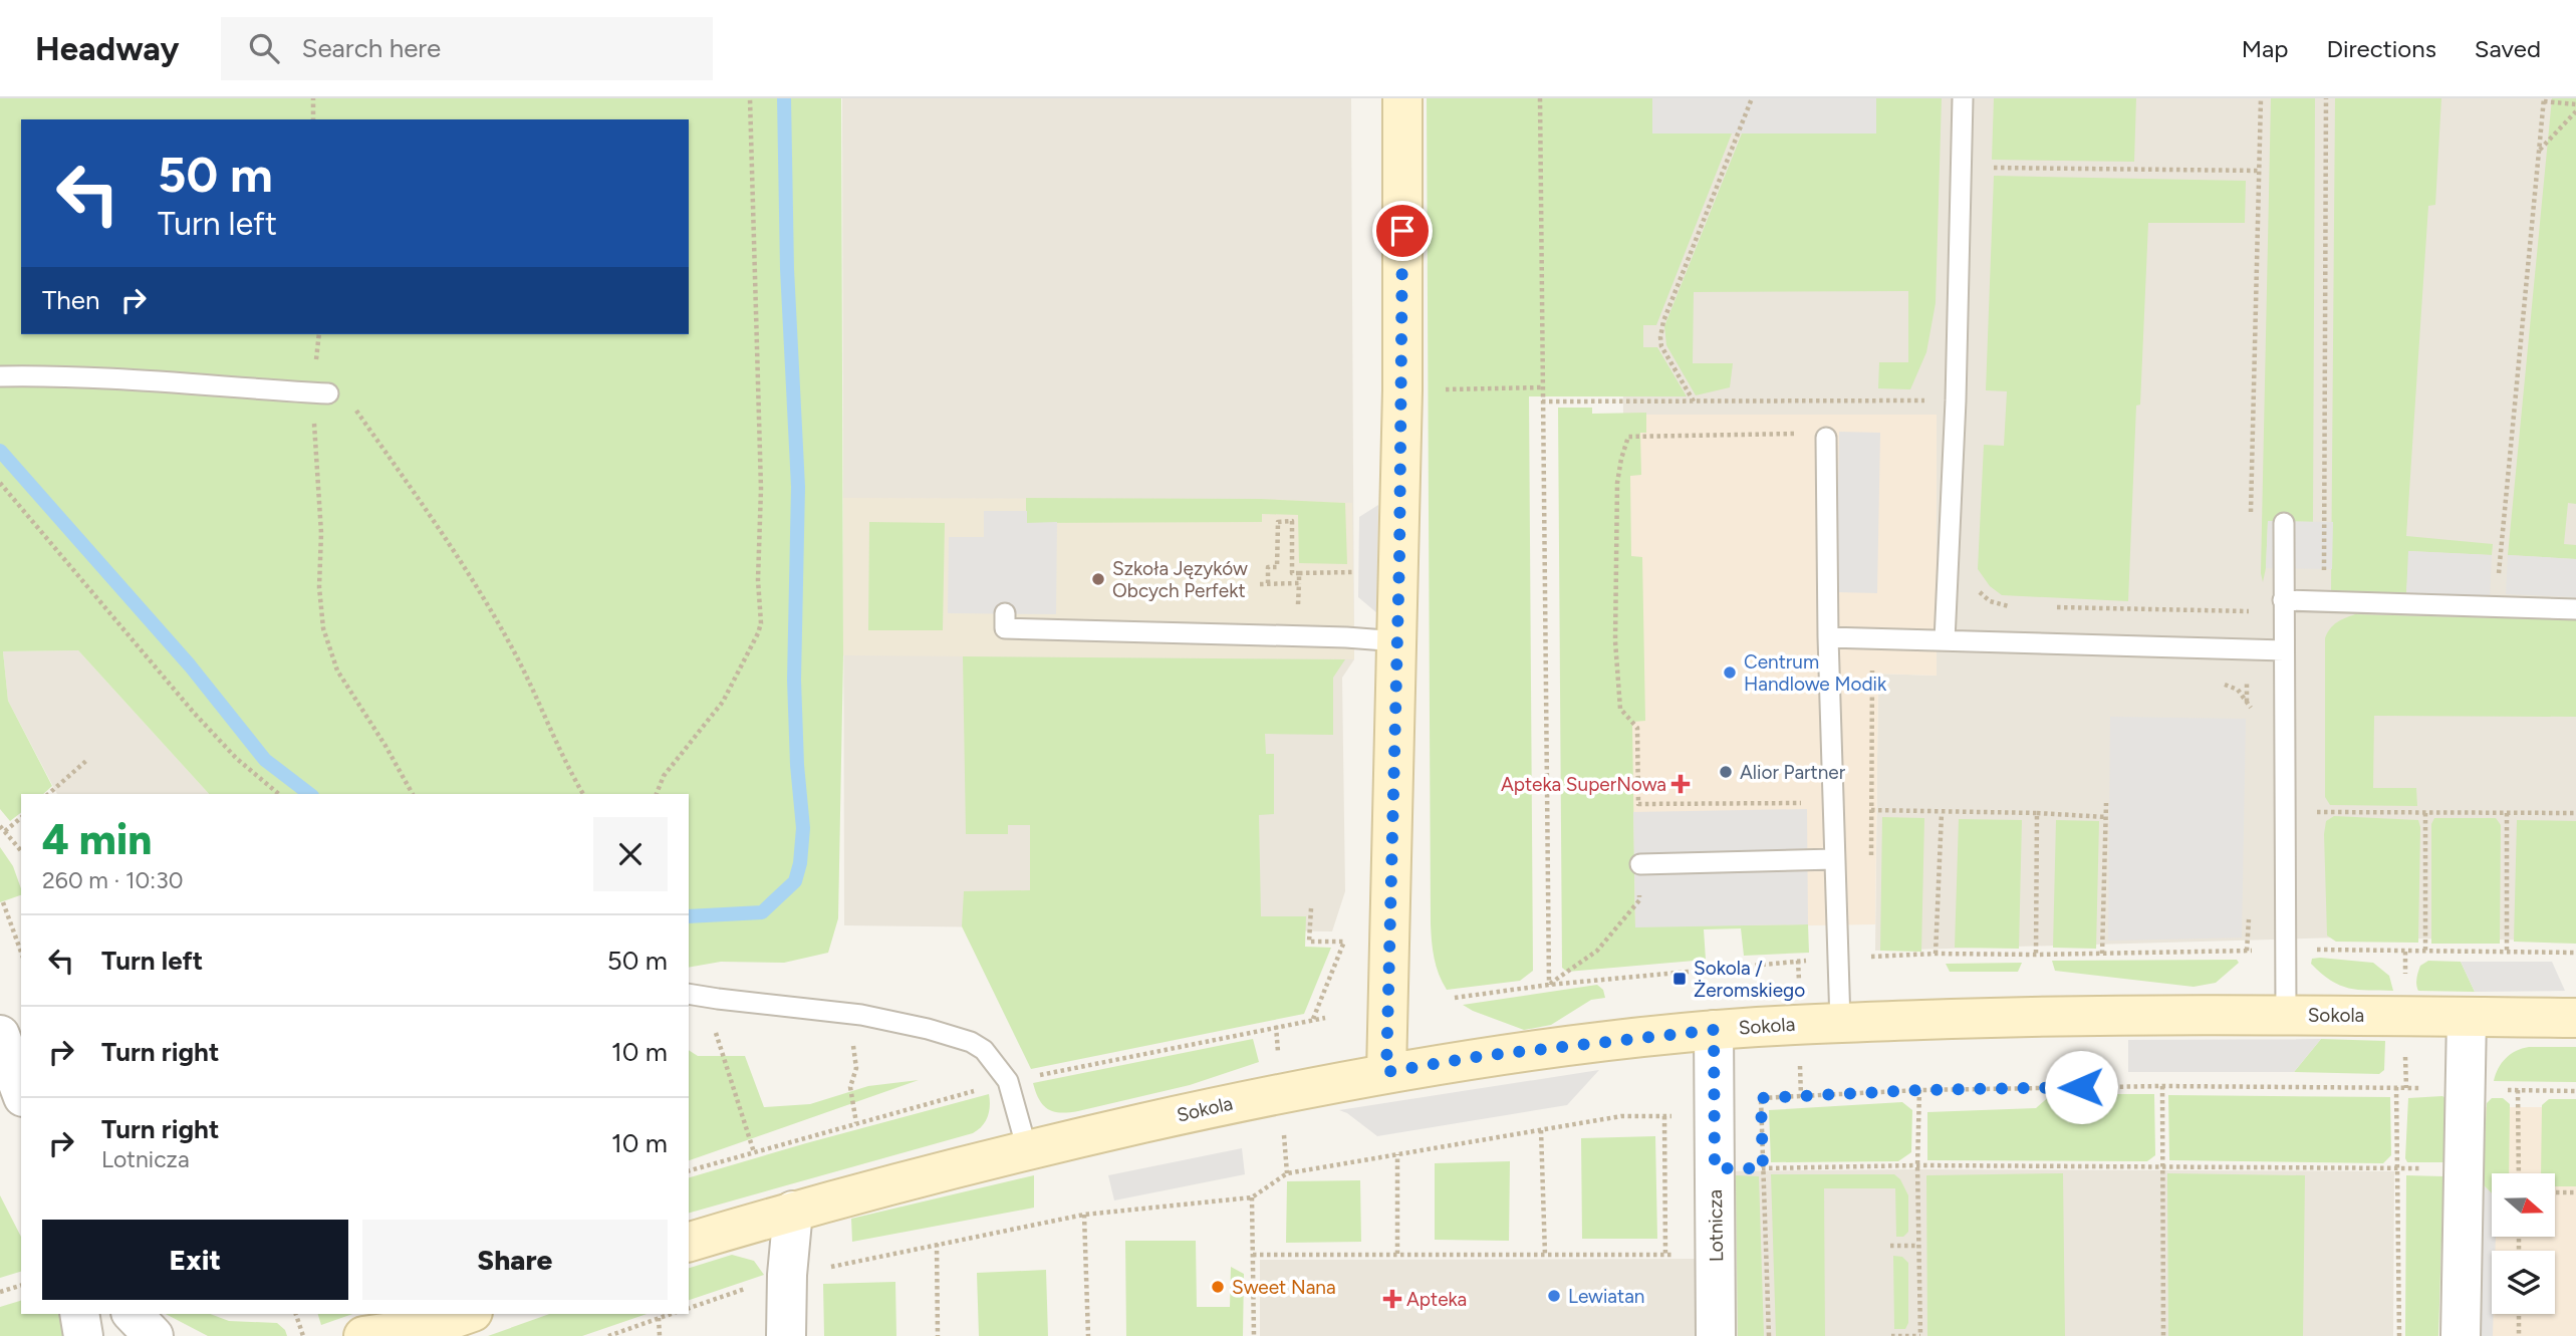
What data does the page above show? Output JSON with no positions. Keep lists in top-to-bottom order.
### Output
{
  "streets": {
    "street": ["Sokola", "Lotnicza"]
  },
  "crossings": [
    ["Sokola", "Lotnicza"]
  ],
  "places": {
    "other": [
      "Szkoła Języków Obcych Perfekt",
      "Centrum Handlowe Modik",
      "Alior Partner",
      "Sweet Nana",
      "Lewiatan"
    ],
    "health": ["Apteka SuperNowa", "Apteka"],
    "transit": ["Sokola / Żeromskiego"]
  },
  "north": "right",
  "page": {
    "header": "Headway",
    "search": "Search here",
    "nav": ["Map", "Directions", "Saved"],
    "turn": ["50 m", "Turn left"],
    "then": "Then",
    "heading": ["4 min", "260 m · 10:30"],
    "list": [
      {
        "name": "Turn left",
        "value": "50 m"
      },
      {
        "name": "Turn right",
        "value": "10 m"
      },
      {
        "name": "Turn right",
        "note": "Lotnicza",
        "value": "10 m"
      }
    ],
    "buttons": ["Exit", "Share"]
  }
}
